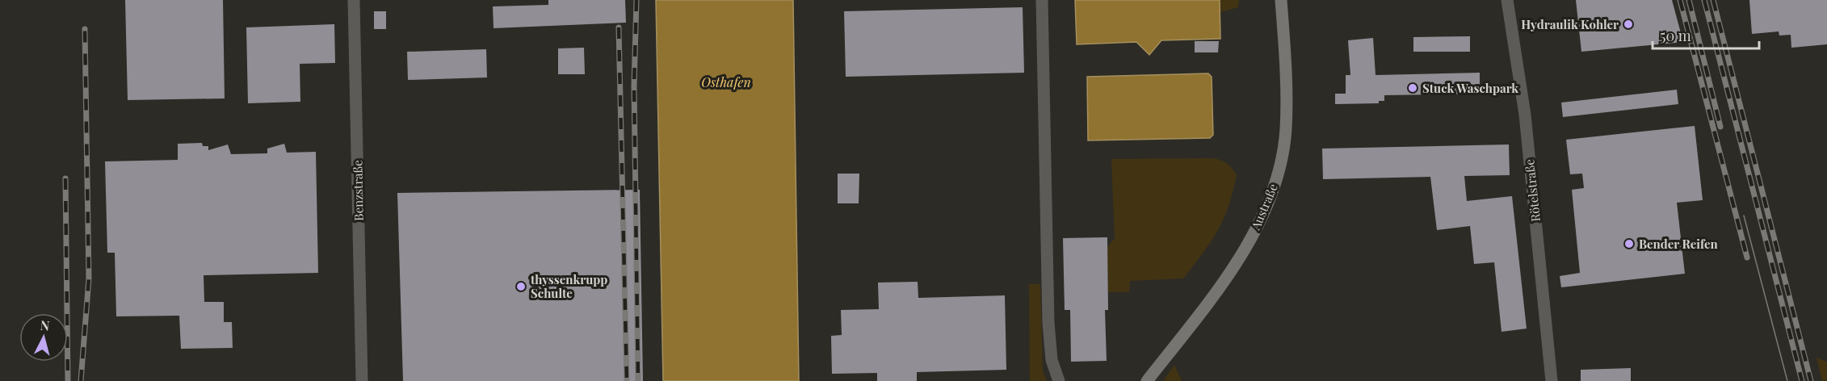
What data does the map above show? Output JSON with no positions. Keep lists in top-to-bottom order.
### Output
{
  "streets": {
    "main road": ["Austraße"],
    "street": ["Benzstraße", "Rötelstraße"]
  },
  "water": ["Osthafen"],
  "places": [
    "Hydraulik Kohler",
    "Stuck Waschpark",
    "Bender Reifen",
    "thyssenkrupp Schulte"
  ],
  "scale_bar": "50 m",
  "north": "top"
}
